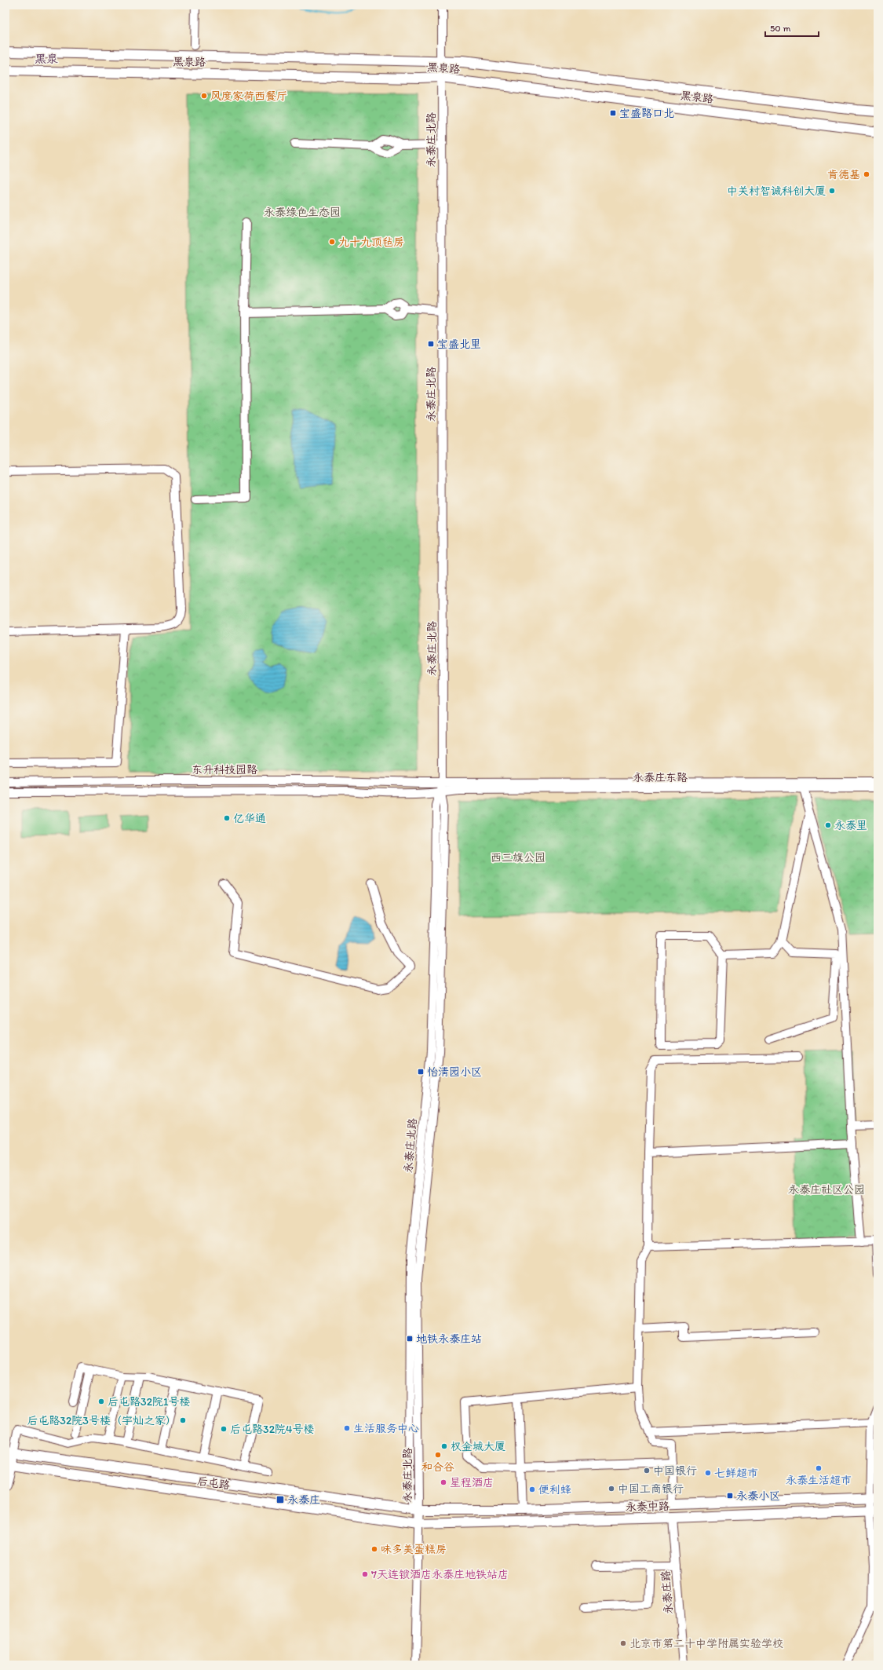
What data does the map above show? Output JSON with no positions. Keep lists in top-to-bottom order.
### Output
{
  "streets": {
    "main road": ["黑泉路", "后屯路", "永泰中路"],
    "street": [
      "永泰庄北路",
      "东升科技园路",
      "永泰庄东路",
      "永泰庄路"
    ]
  },
  "crossings": [
    ["黑泉路", "永泰庄北路"],
    ["永泰庄北路", "东升科技园路"],
    ["永泰庄北路", "永泰庄东路"],
    ["永泰庄北路", "后屯路"],
    ["永泰庄北路", "永泰中路"],
    ["东升科技园路", "永泰庄东路"],
    ["后屯路", "永泰中路"],
    ["永泰中路", "永泰庄路"]
  ],
  "districts": ["黑泉"],
  "parks": ["永泰绿色生态园", "西三旗公园", "永泰庄社区公园"],
  "places": {
    "other": [
      "风度家荷西餐厅",
      "肯德基",
      "中关村智诚科创大厦",
      "九十九顶毡房",
      "亿华通",
      "永泰里",
      "后屯路32院1号楼",
      "后屯路32院3号楼（宇灿之家）",
      "生活服务中心",
      "后屯路32院4号楼",
      "权金城大厦",
      "和合谷",
      "永泰生活超市",
      "中国银行",
      "七鲜超市",
      "星程酒店",
      "中国工商银行",
      "便利蜂",
      "味多美蛋糕房",
      "7天连锁酒店永泰庄地铁站店",
      "北京市第二十中学附属实验学校"
    ],
    "transit": [
      "宝盛路口北",
      "宝盛北里",
      "怡清园小区",
      "地铁永泰庄站",
      "永泰小区",
      "永泰庄"
    ]
  },
  "scale_bar": "50 m"
}
